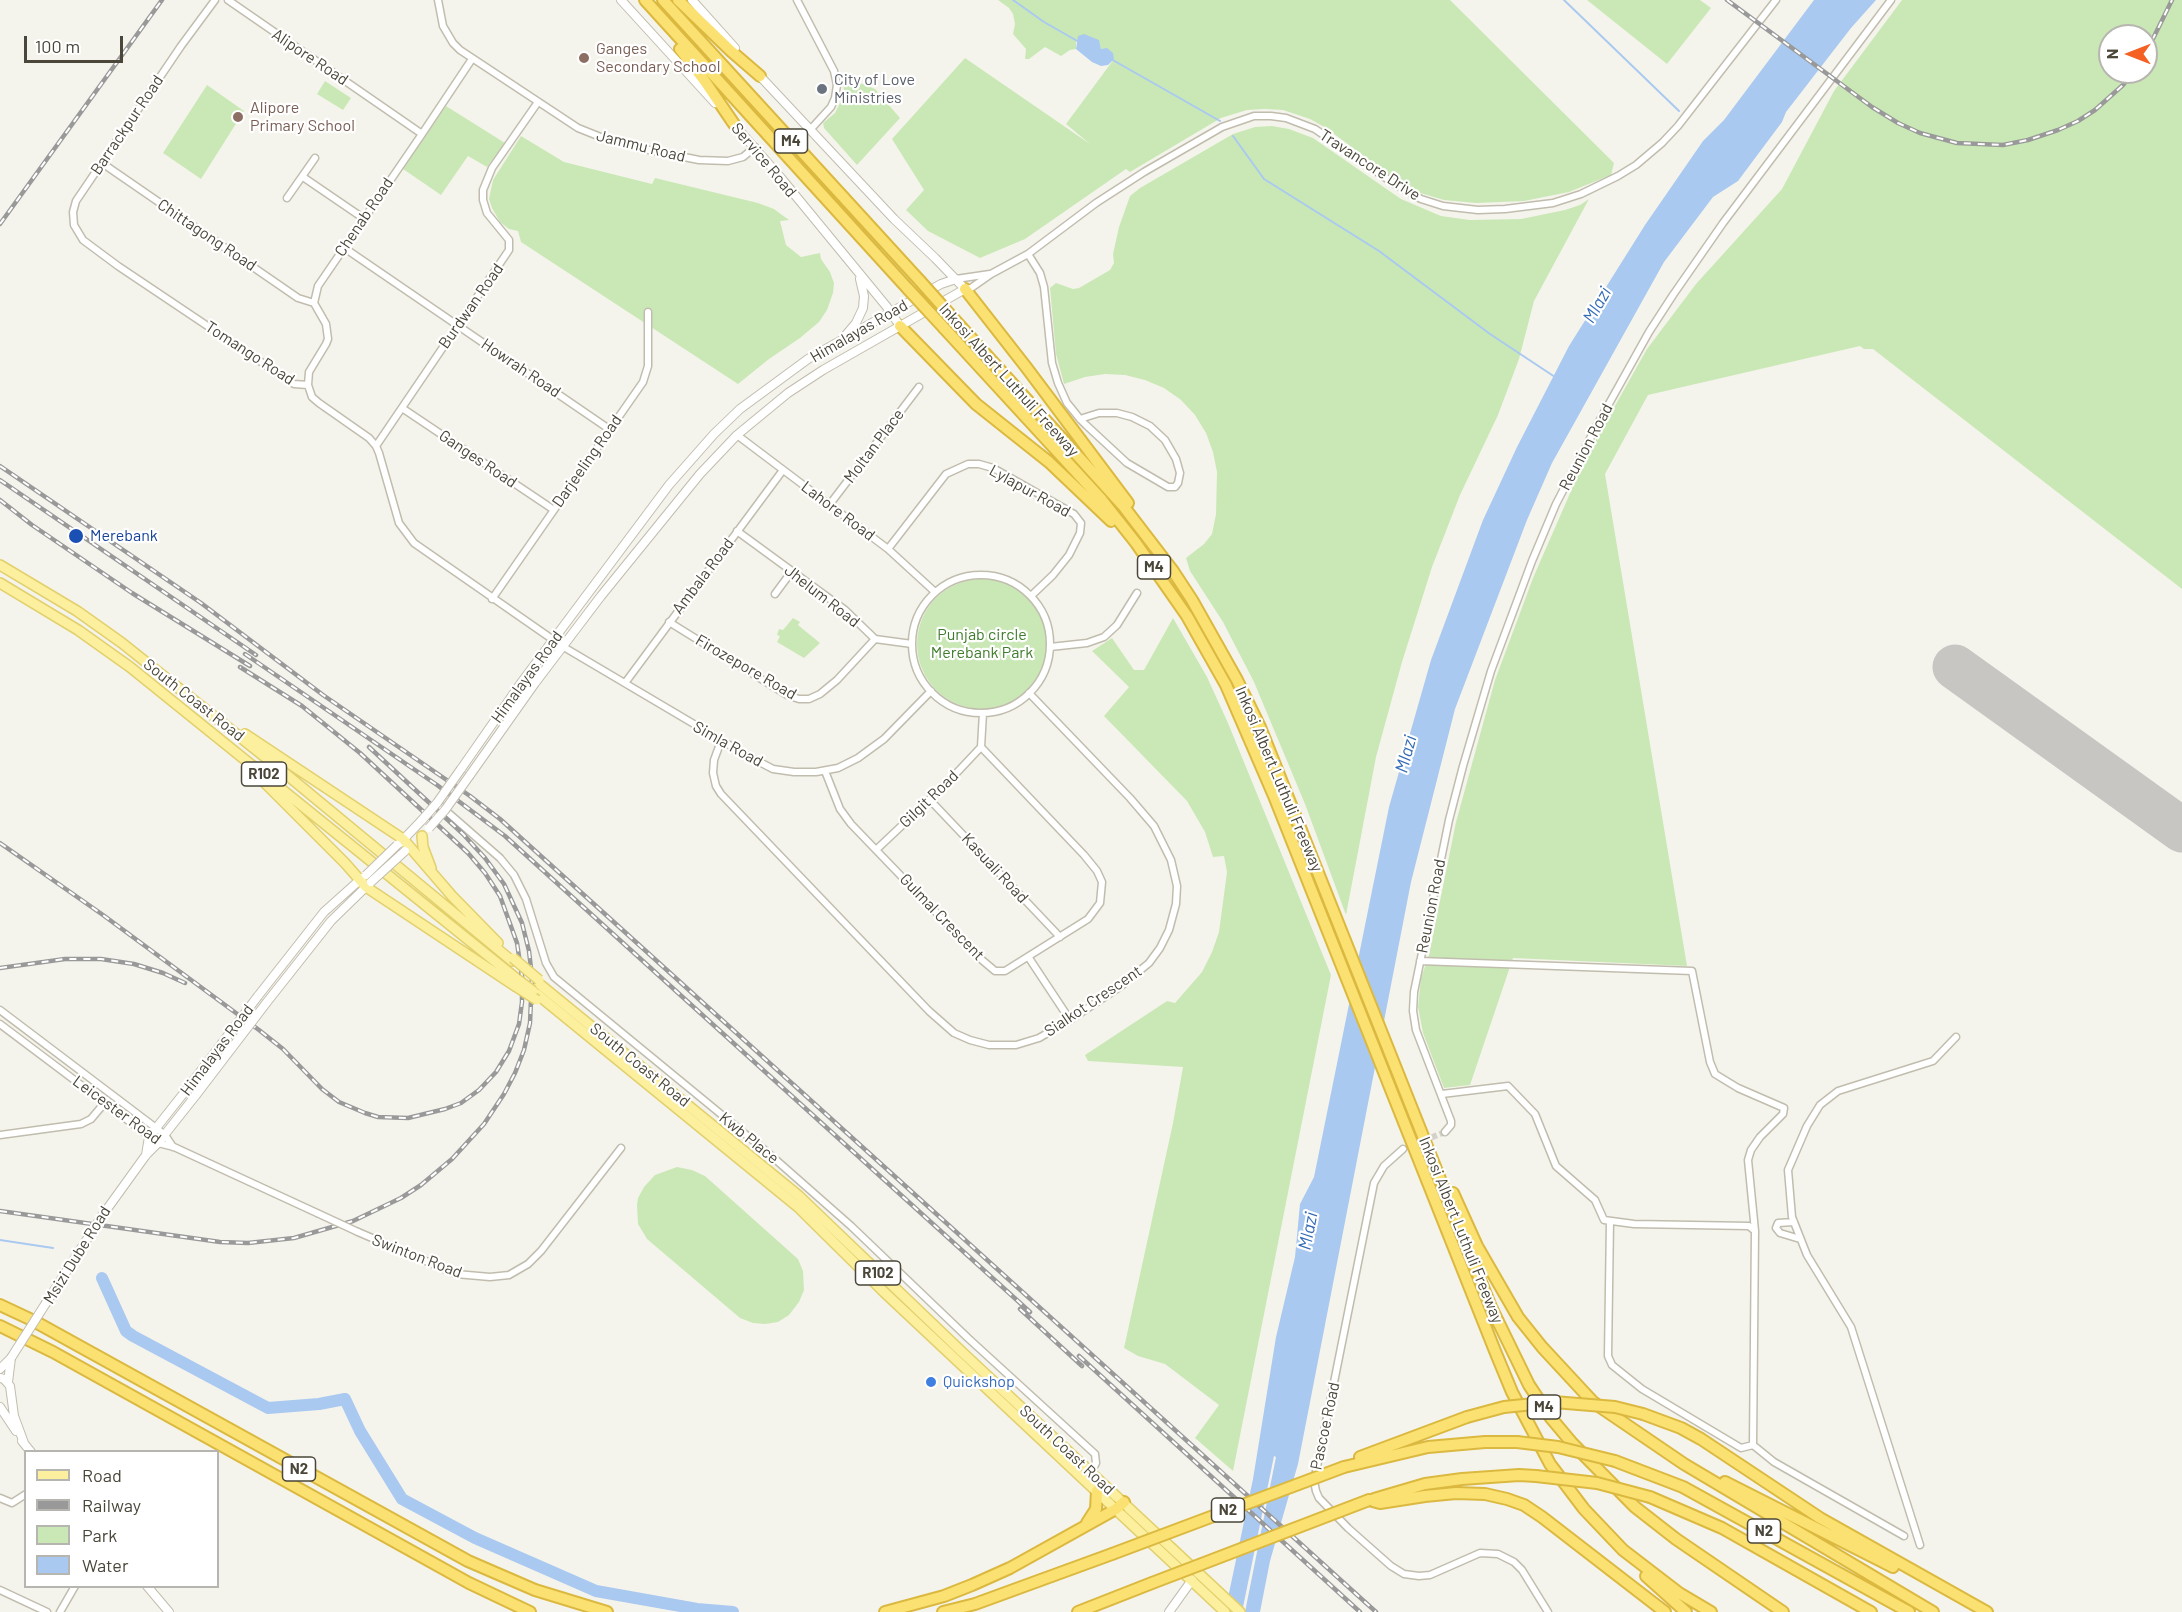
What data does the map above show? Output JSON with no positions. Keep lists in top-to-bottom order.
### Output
{
  "streets": {
    "highway": ["M4", "Inkosi Albert Luthuli Freeway", "N2"],
    "main road": ["South Coast Road", "R102"],
    "street": [
      "Alipore Road",
      "Barrackpur Road",
      "Jammu Road",
      "Service Road",
      "Travancore Drive",
      "Chenab Road",
      "Chittagong Road",
      "Burdwan Road",
      "Himalayas Road",
      "Tomango Road",
      "Howrah Road",
      "Moltan Place",
      "Reunion Road",
      "Ganges Road",
      "Darjeeling Road",
      "Lylapur Road",
      "Lahore Road",
      "Ambala Road",
      "Jhelum Road",
      "Firozepore Road",
      "Simla Road",
      "Gilgit Road",
      "Kasuali Road",
      "Gulmal Crescent",
      "Sialkot Crescent",
      "Leicester Road",
      "Kwb Place",
      "Msizi Dube Road",
      "Swinton Road",
      "Pascoe Road"
    ]
  },
  "crossings": [
    ["Alipore Road", "Chenab Road"],
    ["Barrackpur Road", "Chittagong Road"],
    ["Barrackpur Road", "Tomango Road"],
    ["Jammu Road", "Service Road"],
    ["Jammu Road", "Chenab Road"],
    ["Jammu Road", "Burdwan Road"],
    ["Service Road", "Himalayas Road"],
    ["Travancore Drive", "Himalayas Road"],
    ["Chenab Road", "Chittagong Road"],
    ["Chenab Road", "Howrah Road"],
    ["Burdwan Road", "Tomango Road"],
    ["Burdwan Road", "Howrah Road"],
    ["Burdwan Road", "Ganges Road"],
    ["Himalayas Road", "Lahore Road"],
    ["Himalayas Road", "Simla Road"],
    ["Himalayas Road", "Leicester Road"],
    ["Himalayas Road", "Kwb Place"],
    ["Himalayas Road", "Msizi Dube Road"],
    ["Howrah Road", "Darjeeling Road"],
    ["Moltan Place", "Lahore Road"],
    ["Ganges Road", "Darjeeling Road"],
    ["Lylapur Road", "Lahore Road"],
    ["Lylapur Road", "Jhelum Road"],
    ["Lylapur Road", "Simla Road"],
    ["Lylapur Road", "Sialkot Crescent"],
    ["Lahore Road", "Ambala Road"],
    ["Lahore Road", "Jhelum Road"],
    ["Lahore Road", "Simla Road"],
    ["Lahore Road", "Sialkot Crescent"],
    ["Ambala Road", "Jhelum Road"],
    ["Ambala Road", "Firozepore Road"],
    ["Ambala Road", "Simla Road"],
    ["Jhelum Road", "Firozepore Road"],
    ["Jhelum Road", "Simla Road"],
    ["Jhelum Road", "Sialkot Crescent"],
    ["South Coast Road", "Kwb Place"],
    ["Simla Road", "Gulmal Crescent"],
    ["Simla Road", "Sialkot Crescent"],
    ["Gilgit Road", "Kasuali Road"],
    ["Gilgit Road", "Gulmal Crescent"],
    ["Kasuali Road", "Gulmal Crescent"],
    ["Leicester Road", "Msizi Dube Road"],
    ["Leicester Road", "Swinton Road"]
  ],
  "water": ["Mlazi"],
  "parks": ["Punjab circle Merebank Park"],
  "places": [
    "Ganges Secondary School",
    "City of Love Ministries",
    "Alipore Primary School",
    "Merebank",
    "Quickshop"
  ],
  "legend": [
    "Road",
    "Railway",
    "Park",
    "Water"
  ],
  "scale_bar": "100 m",
  "north": "left"
}
